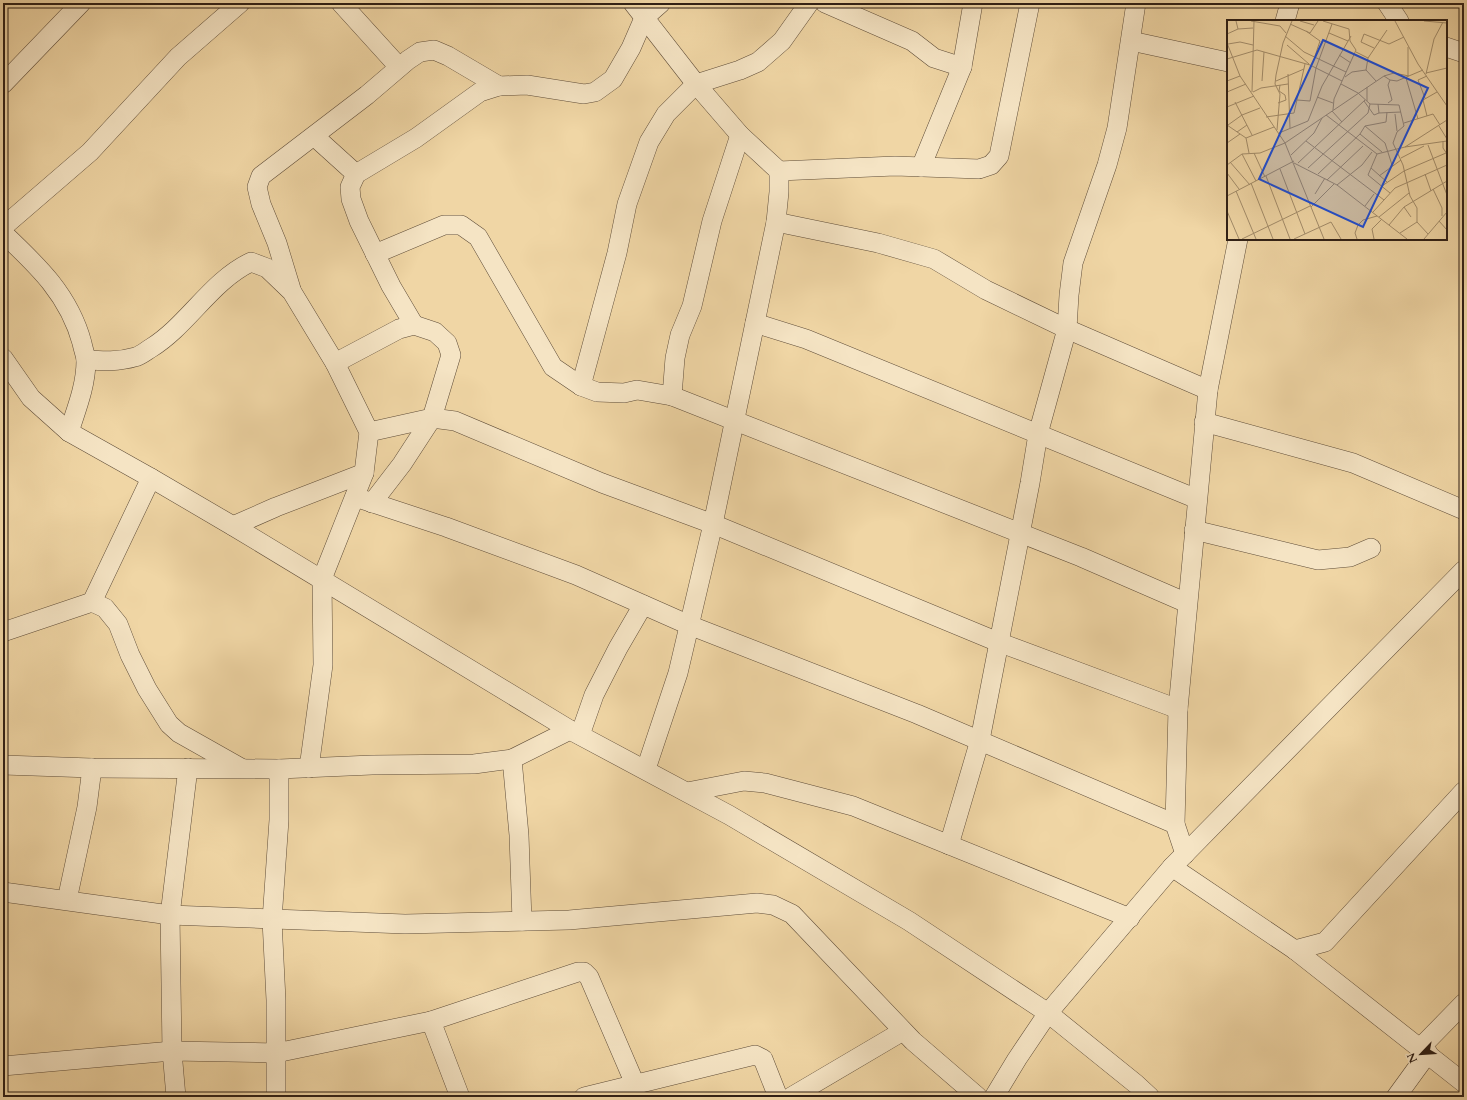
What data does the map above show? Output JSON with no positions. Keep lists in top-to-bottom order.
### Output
{
  "north": "bottom left"
}
